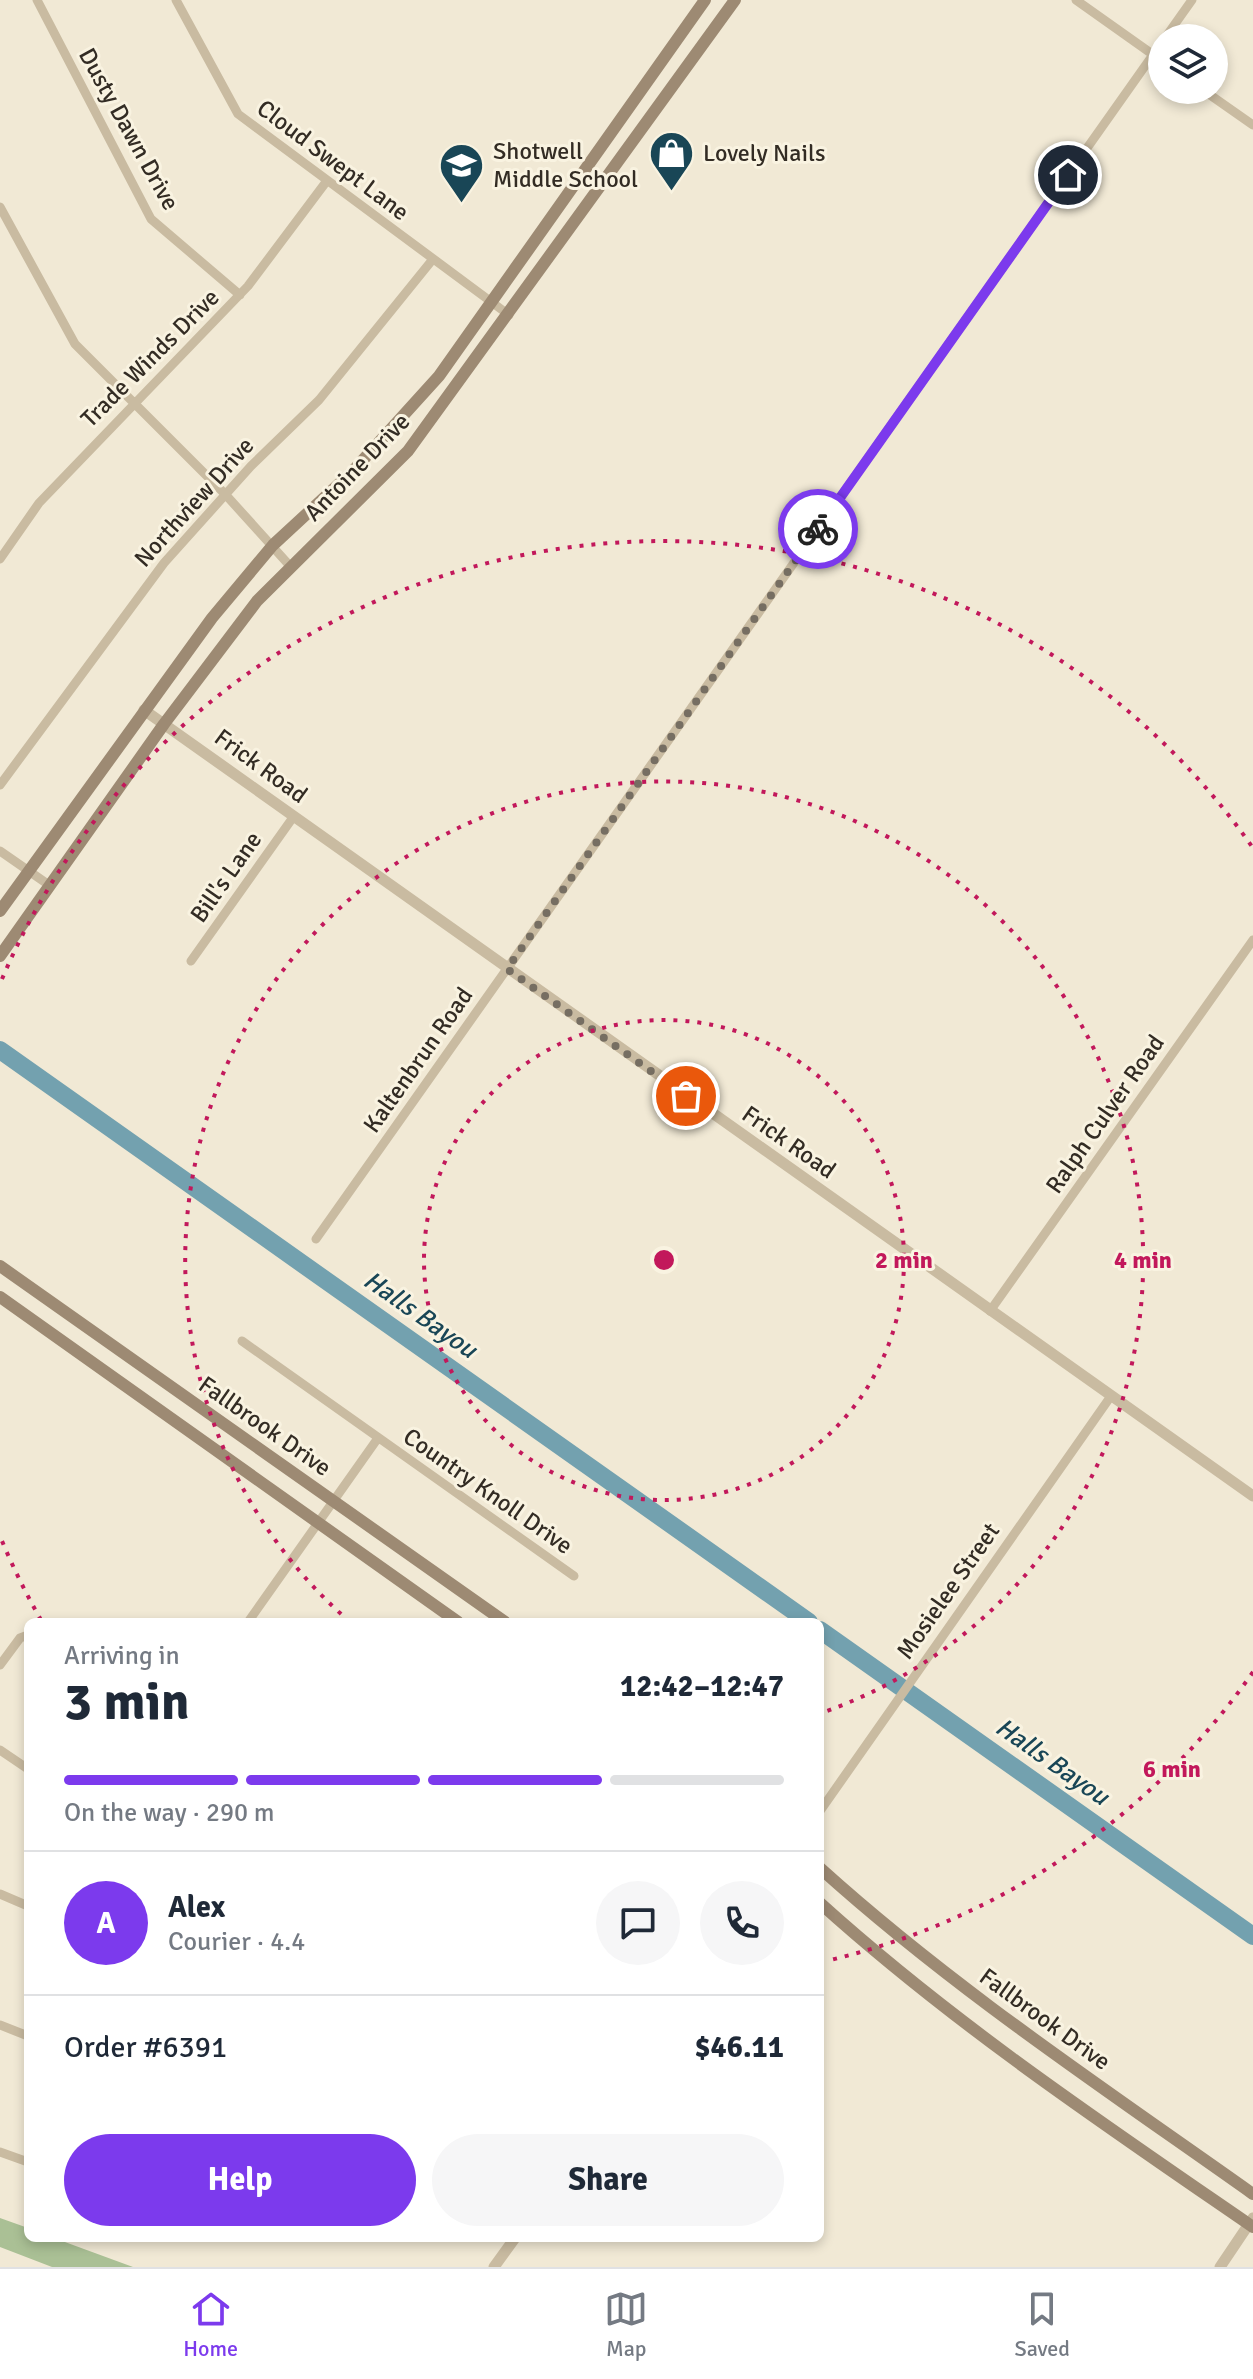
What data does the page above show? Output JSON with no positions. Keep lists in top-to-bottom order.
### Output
{
  "streets": {
    "main road": ["Antoine Drive", "Fallbrook Drive"],
    "street": [
      "Dusty Dawn Drive",
      "Cloud Swept Lane",
      "Trade Winds Drive",
      "Northview Drive",
      "Frick Road",
      "Bill's Lane",
      "Kaltenbrun Road",
      "Ralph Culver Road",
      "Country Knoll Drive",
      "Mosielee Street"
    ]
  },
  "crossings": [
    ["Dusty Dawn Drive", "Trade Winds Drive"],
    ["Cloud Swept Lane", "Trade Winds Drive"],
    ["Cloud Swept Lane", "Antoine Drive"],
    ["Cloud Swept Lane", "Northview Drive"],
    ["Antoine Drive", "Frick Road"],
    ["Frick Road", "Bill's Lane"],
    ["Frick Road", "Kaltenbrun Road"],
    ["Frick Road", "Ralph Culver Road"],
    ["Frick Road", "Mosielee Street"],
    ["Fallbrook Drive", "Country Knoll Drive"]
  ],
  "water": ["Halls Bayou"],
  "places": {
    "shop": ["Lovely Nails"],
    "school or university": ["Shotwell Middle School"]
  },
  "page": {
    "heading": ["3 min", "Arriving in", "12:42–12:47"],
    "panel": [
      "Alex",
      "Courier · 4.4",
      "Order #6391",
      "$46.11"
    ],
    "bar": "On the way · 290 m",
    "round": "A",
    "buttons": ["Help", "Share"],
    "tabs": ["Home", "Map", "Saved"]
  },
  "rings": ["2 min", "4 min", "6 min"]
}
